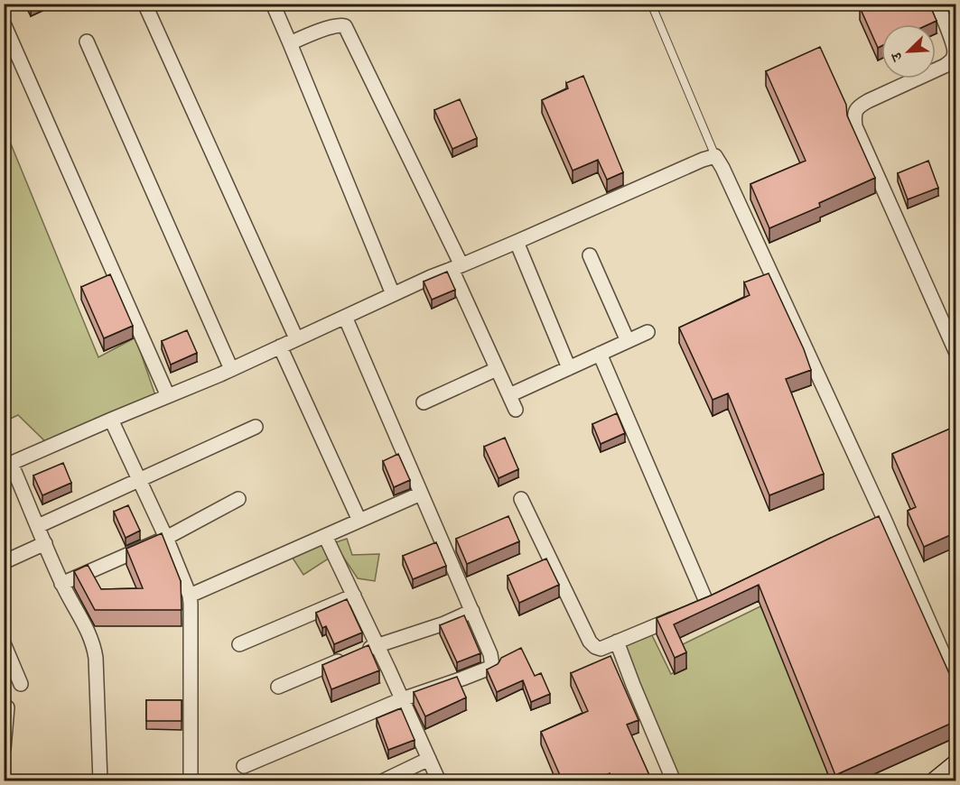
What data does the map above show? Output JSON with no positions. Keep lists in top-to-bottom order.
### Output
{
  "north": "bottom left"
}
